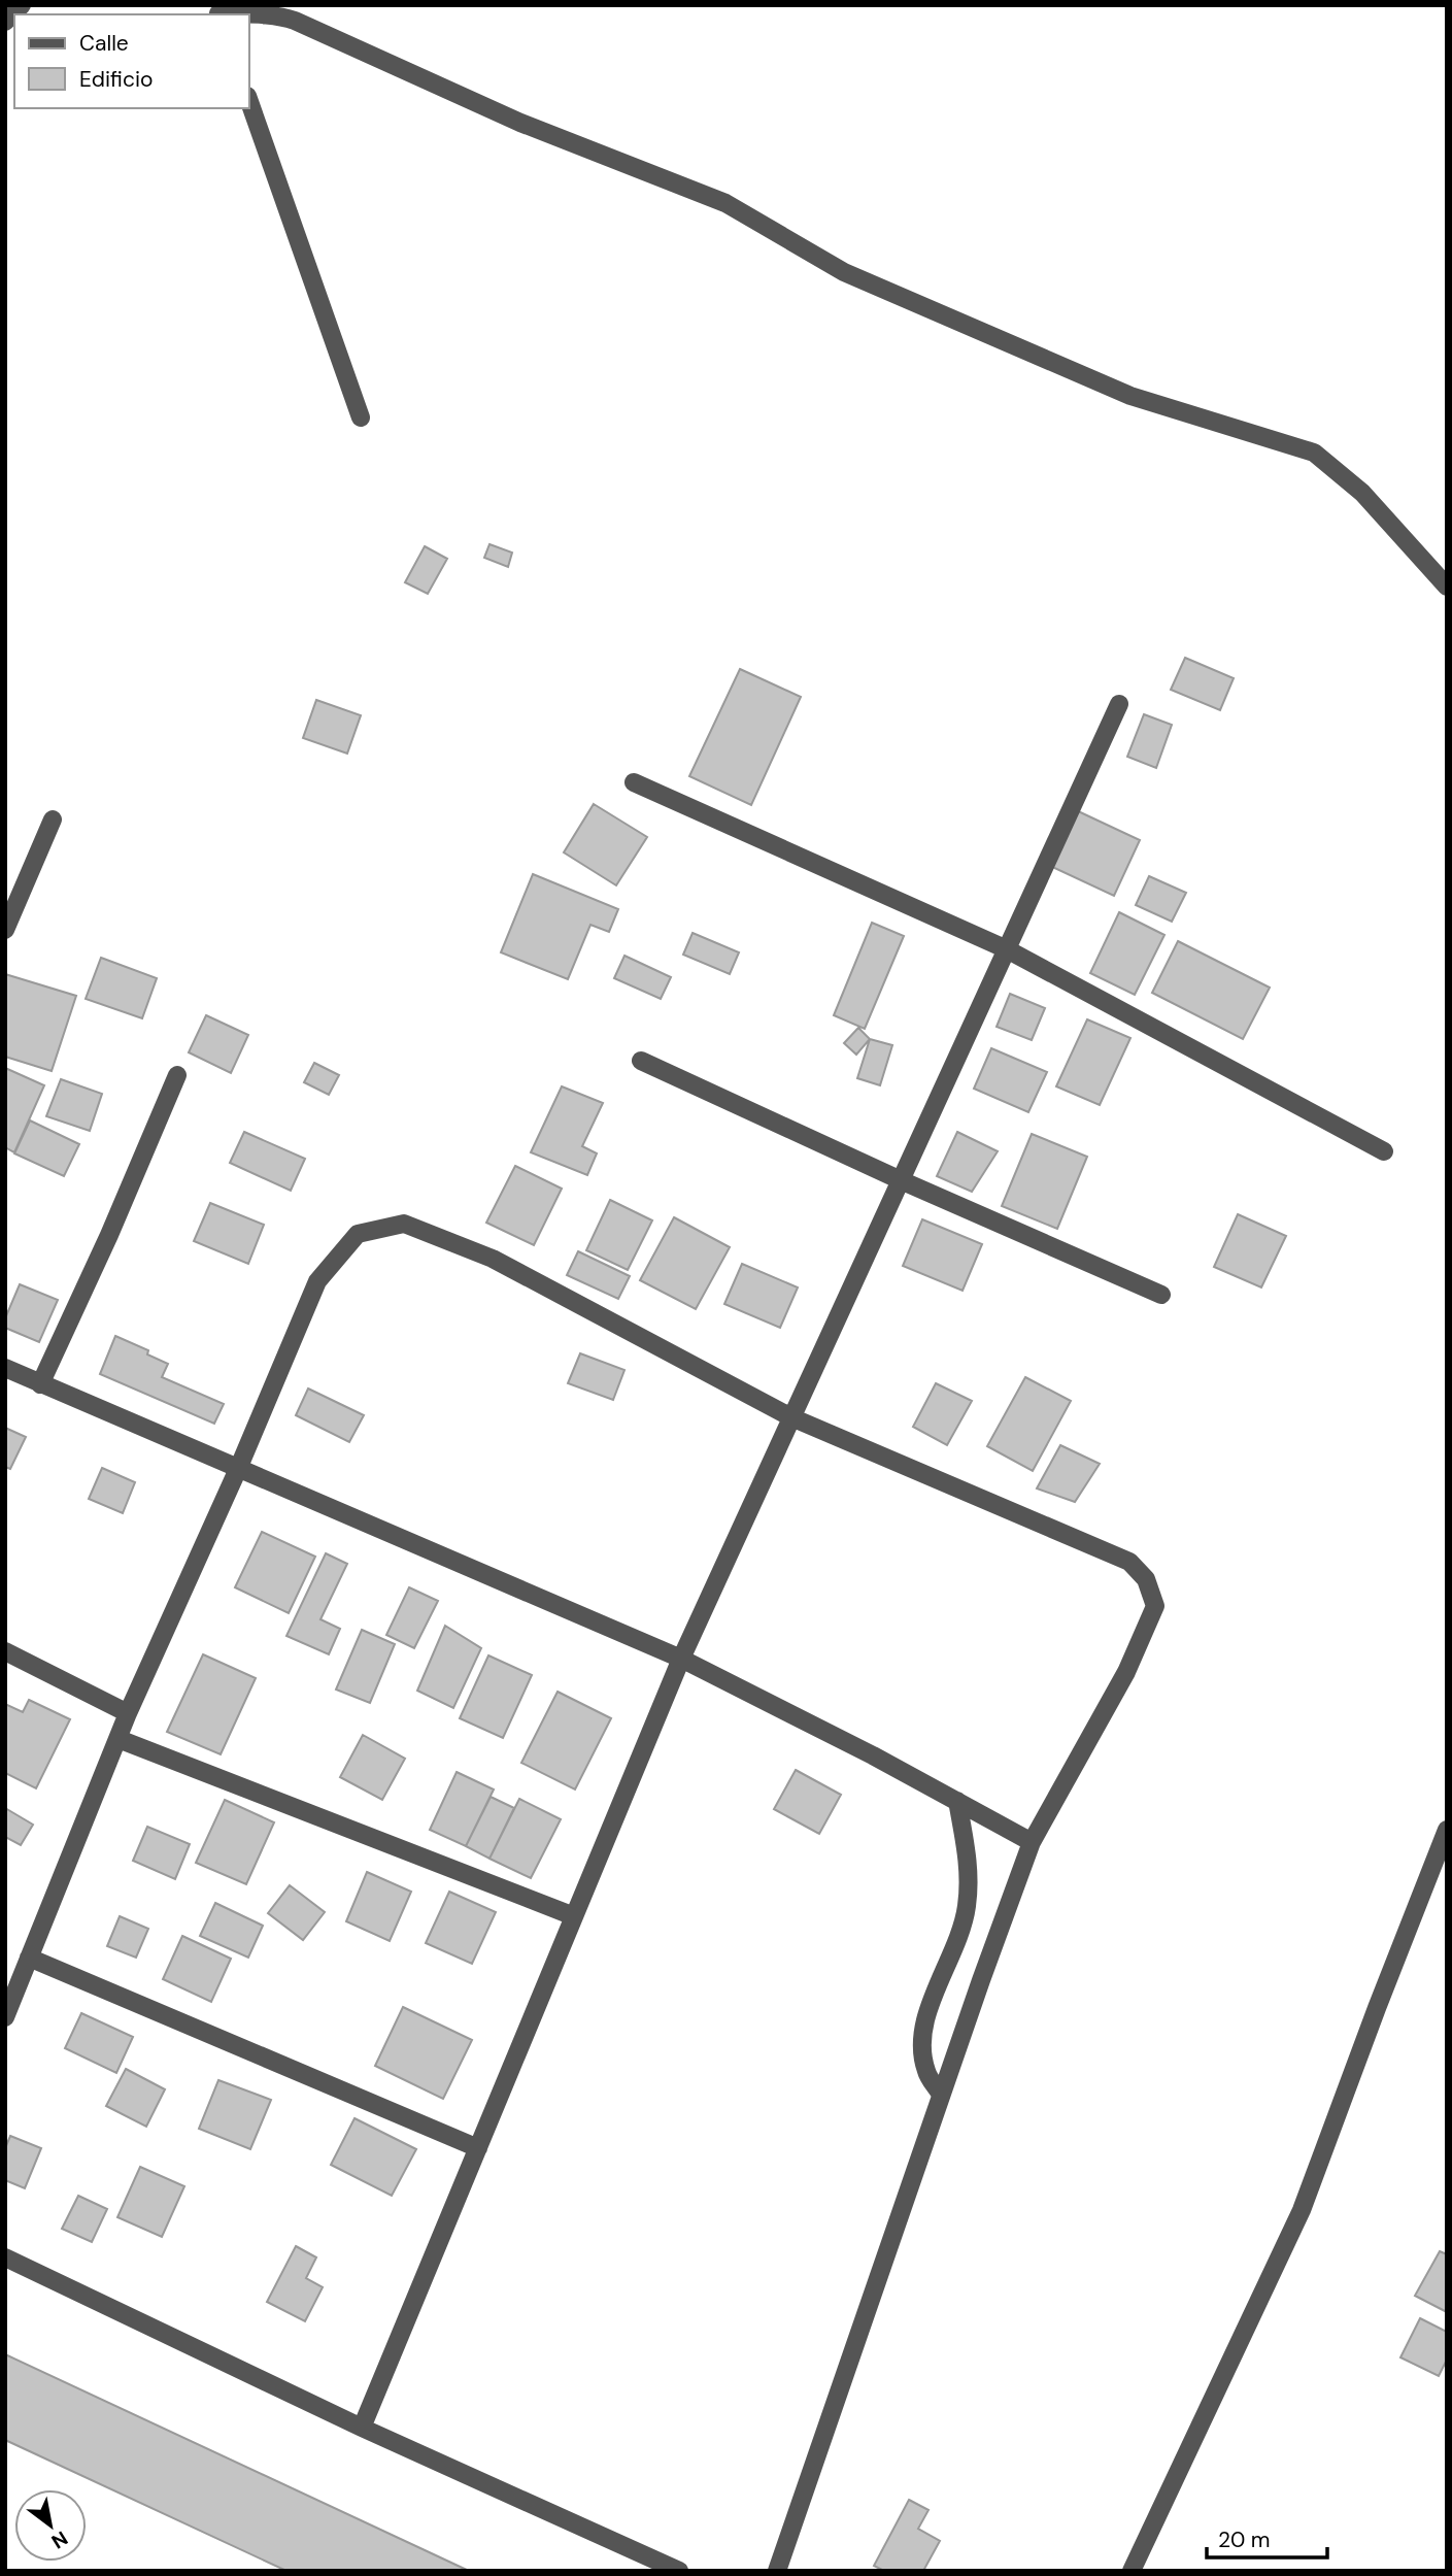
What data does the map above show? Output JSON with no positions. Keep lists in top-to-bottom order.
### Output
{
  "legend": ["Calle", "Edificio"],
  "scale_bar": "20 m",
  "north": "bottom right"
}
